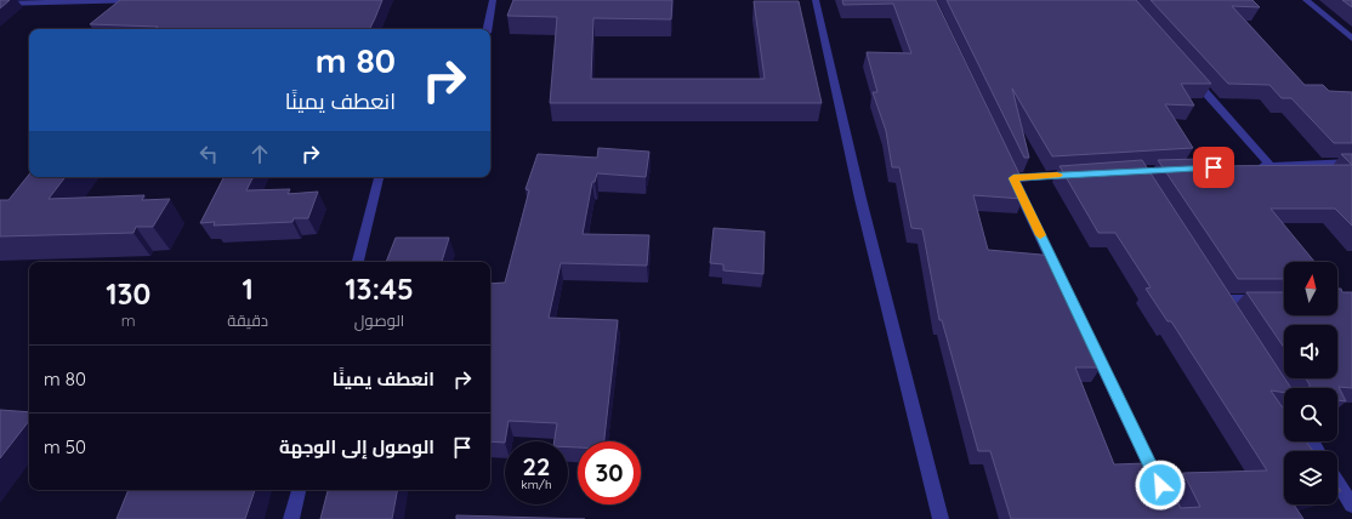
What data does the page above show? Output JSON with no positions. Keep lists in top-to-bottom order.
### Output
{
  "north": "top",
  "page": {
    "turn": ["80 m", "انعطف يمينًا"],
    "eta": [
      "13:45",
      "الوصول",
      "1",
      "دقيقة",
      "130",
      "m"
    ],
    "list": [
      {
        "name": "انعطف يمينًا",
        "value": "80 m"
      },
      {
        "name": "الوصول إلى الوجهة",
        "value": "50 m"
      }
    ],
    "speed": "22 km/h",
    "limit": "30"
  }
}
